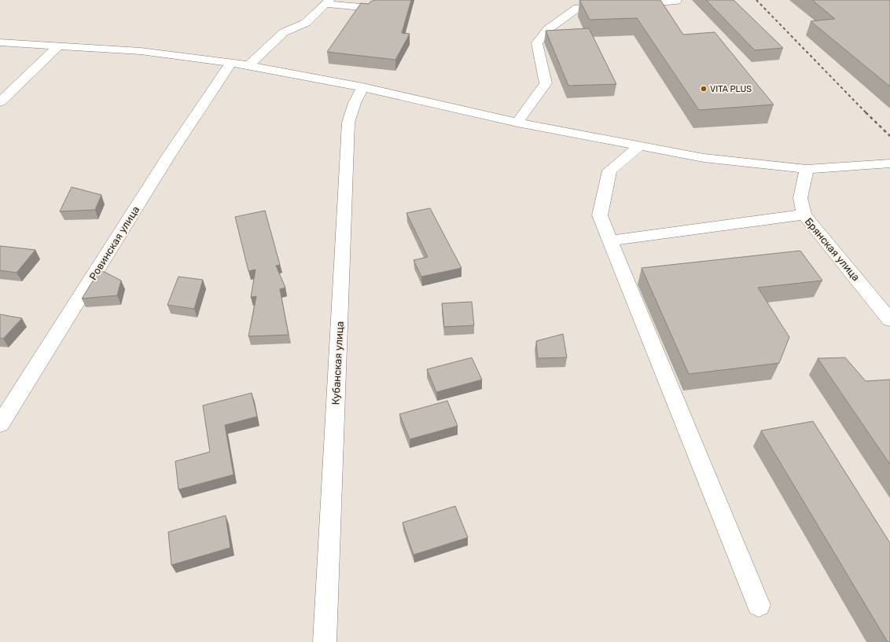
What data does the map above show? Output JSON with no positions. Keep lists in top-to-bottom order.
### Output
{
  "streets": {
    "street": ["Ровинская улица", "Брянская улица", "Кубанская улица"]
  },
  "places": ["VITA PLUS"]
}
